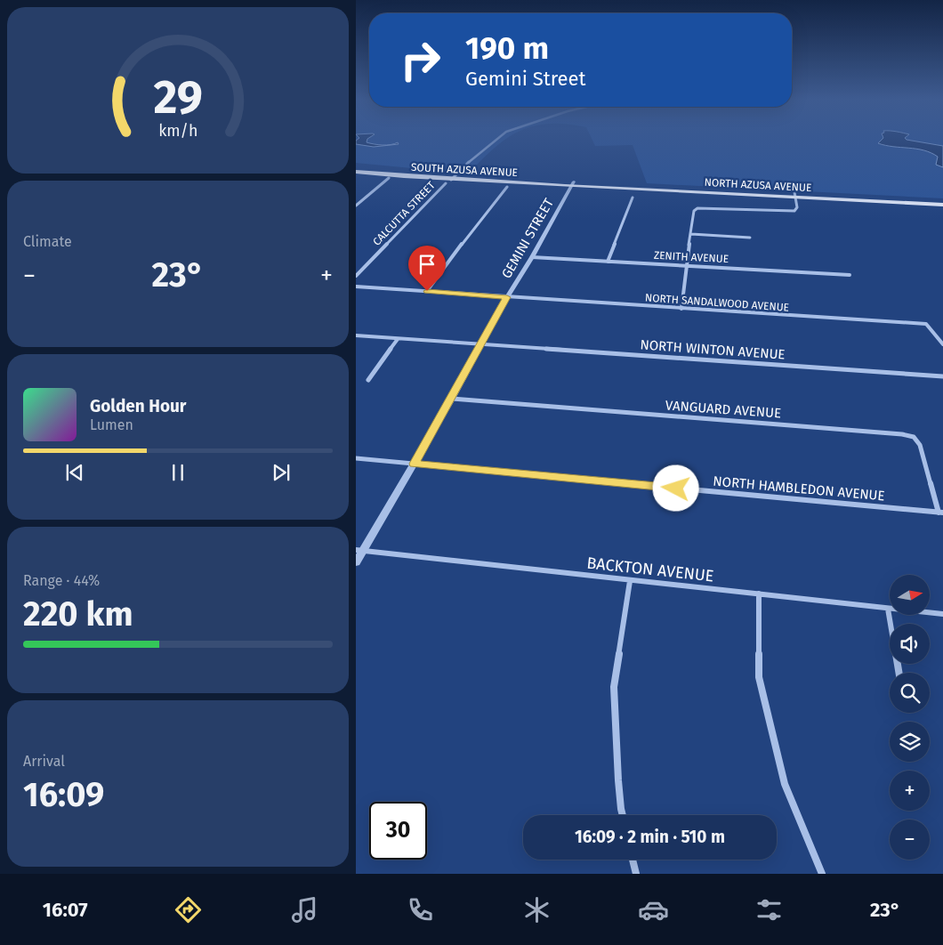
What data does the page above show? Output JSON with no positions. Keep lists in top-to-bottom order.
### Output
{
  "streets": {
    "main road": ["SOUTH AZUSA AVENUE", "NORTH AZUSA AVENUE"],
    "street": [
      "CALCUTTA STREET",
      "GEMINI STREET",
      "ZENITH AVENUE",
      "NORTH SANDALWOOD AVENUE",
      "NORTH WINTON AVENUE",
      "VANGUARD AVENUE",
      "NORTH HAMBLEDON AVENUE",
      "BACKTON AVENUE"
    ]
  },
  "crossings": [
    ["SOUTH AZUSA AVENUE", "NORTH AZUSA AVENUE"],
    ["SOUTH AZUSA AVENUE", "CALCUTTA STREET"],
    ["SOUTH AZUSA AVENUE", "GEMINI STREET"],
    ["NORTH AZUSA AVENUE", "GEMINI STREET"],
    ["GEMINI STREET", "ZENITH AVENUE"],
    ["GEMINI STREET", "NORTH SANDALWOOD AVENUE"],
    ["GEMINI STREET", "NORTH WINTON AVENUE"],
    ["GEMINI STREET", "VANGUARD AVENUE"],
    ["GEMINI STREET", "NORTH HAMBLEDON AVENUE"],
    ["GEMINI STREET", "BACKTON AVENUE"],
    ["VANGUARD AVENUE", "NORTH HAMBLEDON AVENUE"]
  ],
  "north": "right",
  "page": {
    "turn": ["190 m", "Gemini Street"],
    "tile": [
      "Climate",
      ["Range · 44%", "220 km"],
      ["Arrival", "16:09"]
    ],
    "heat": ["−", "23°", "+"],
    "song": ["Golden Hour", "Lumen"],
    "map_buttons": ["+", "−"],
    "limit": "30",
    "trip": "16:09 · 2 min · 510 m",
    "tabs": ["16:07", "23°"],
    "gauge": ["29", "km/h"]
  }
}
